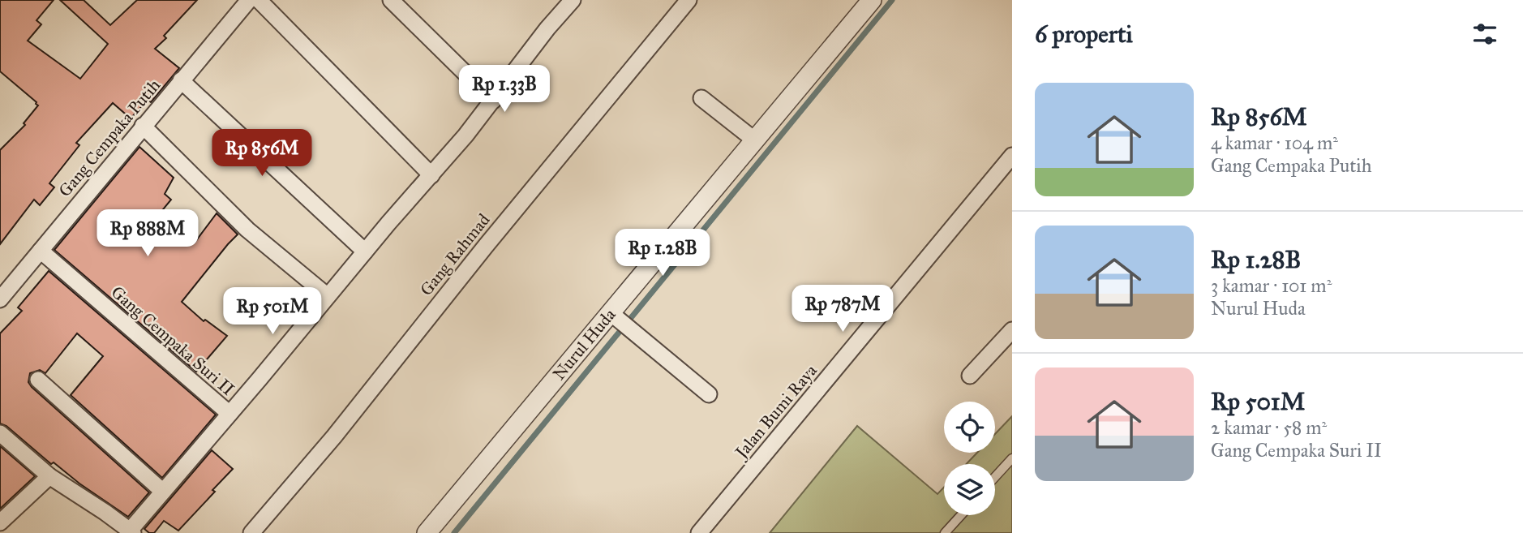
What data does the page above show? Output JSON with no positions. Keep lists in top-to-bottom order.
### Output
{
  "streets": {
    "street": [
      "Gang Cempaka Putih",
      "Gang Rahmad",
      "Gang Cempaka Suri II",
      "Nurul Huda",
      "Jalan Bumi Raya"
    ]
  },
  "crossings": [
    ["Gang Cempaka Putih", "Gang Cempaka Suri II"]
  ],
  "page": {
    "heading": "6 properti",
    "price": [
      "Rp 1.33B",
      "Rp 856M",
      "Rp 888M",
      "Rp 1.28B",
      "Rp 787M",
      "Rp 501M"
    ],
    "list": [
      {
        "name": "Rp 856M",
        "note": "4 kamar · 104 m² · Gang Cempaka Putih"
      },
      {
        "name": "Rp 1.28B",
        "note": "3 kamar · 101 m² · Nurul Huda"
      },
      {
        "name": "Rp 501M",
        "note": "2 kamar · 58 m² · Gang Cempaka Suri II"
      }
    ]
  }
}
